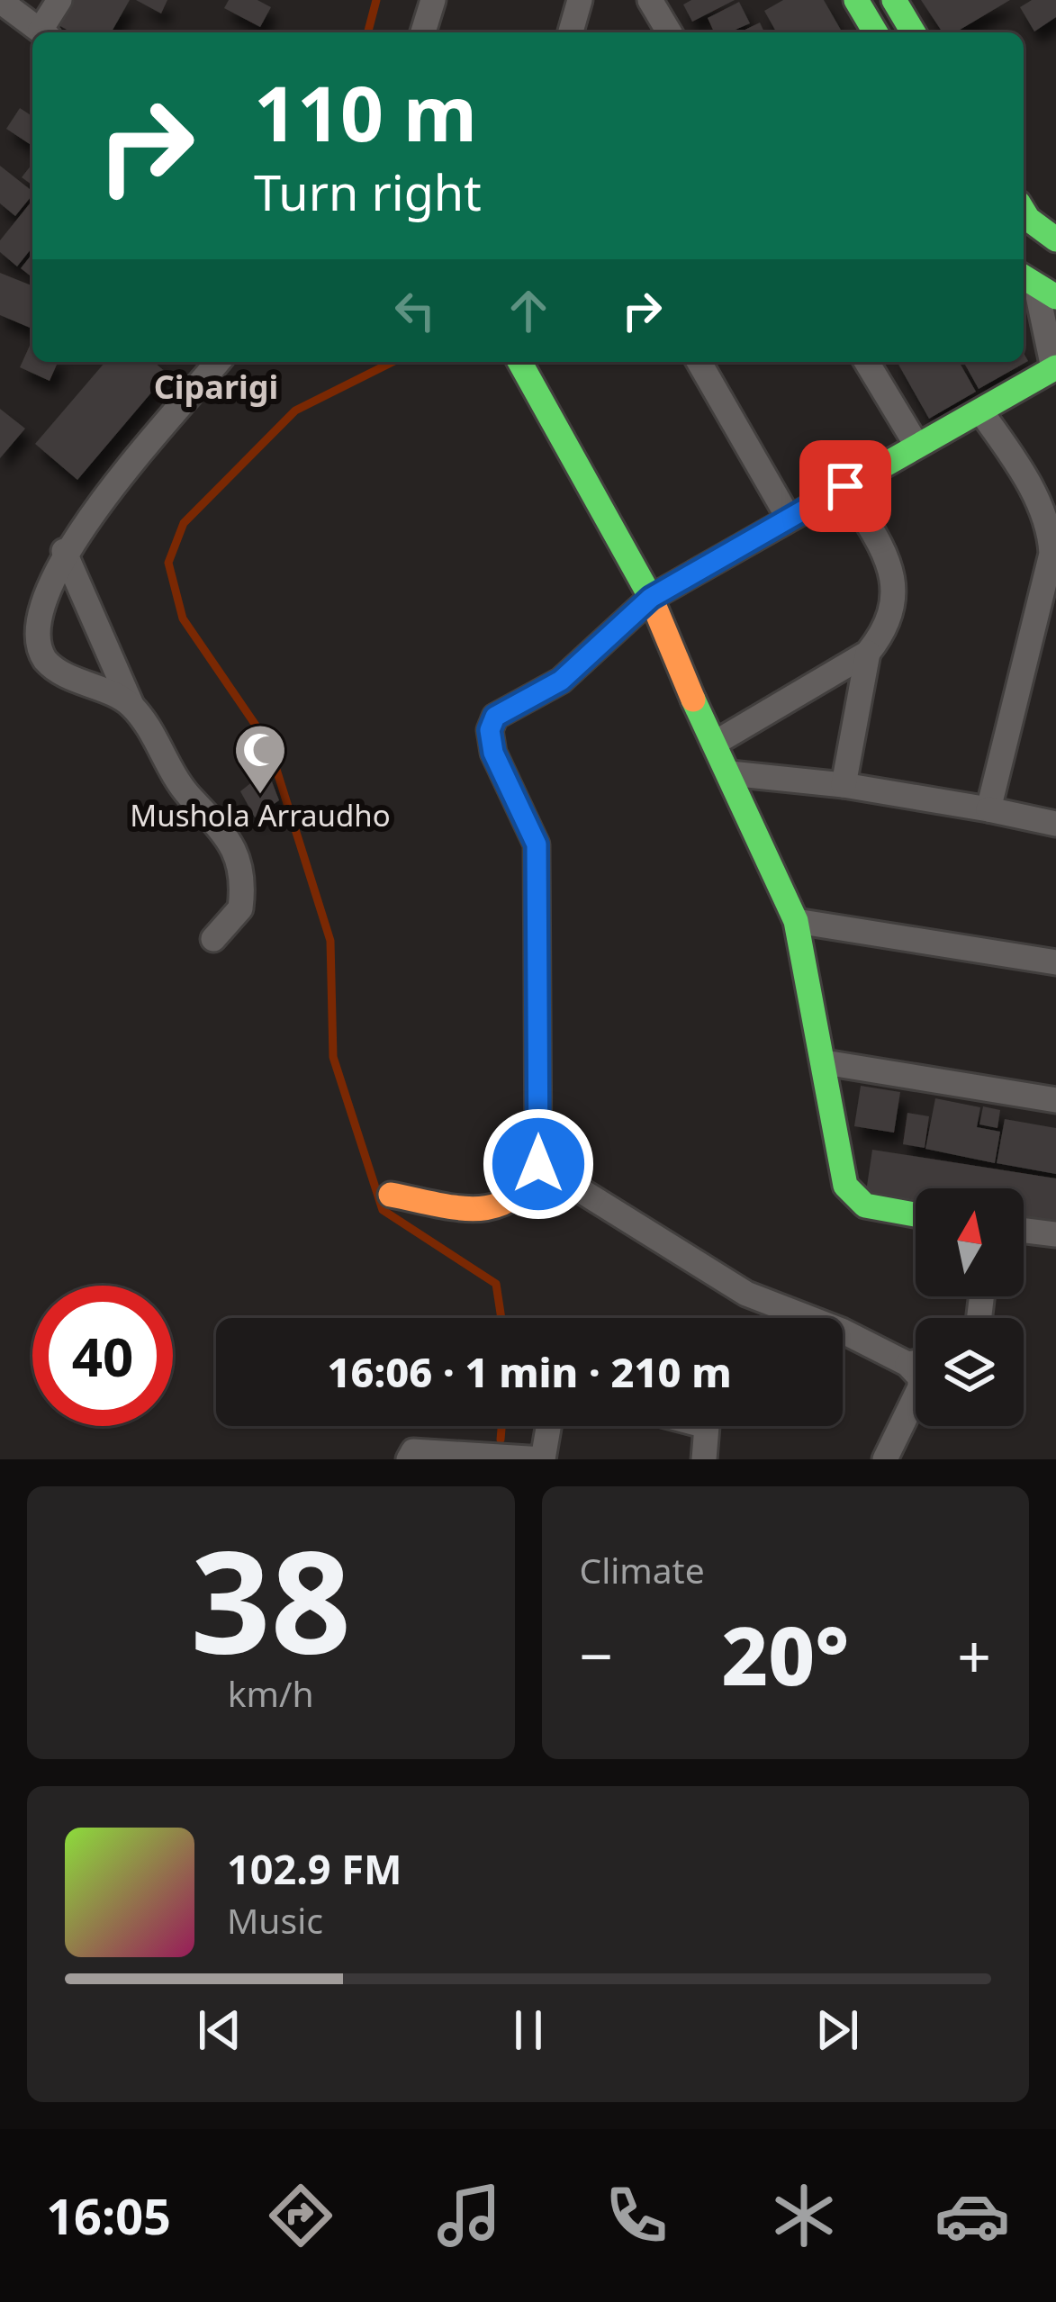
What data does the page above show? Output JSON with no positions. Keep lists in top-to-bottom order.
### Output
{
  "districts": ["Ciparigi"],
  "places": {
    "mosque": ["Mushola Arraudho"]
  },
  "north": "top",
  "page": {
    "turn": ["110 m", "Turn right"],
    "limit": "40",
    "trip": "16:06 · 1 min · 210 m",
    "tile": [
      ["38", "km/h"],
      "Climate"
    ],
    "heat": ["−", "20°", "+"],
    "song": ["102.9 FM", "Music"],
    "tabs": "16:05"
  }
}
